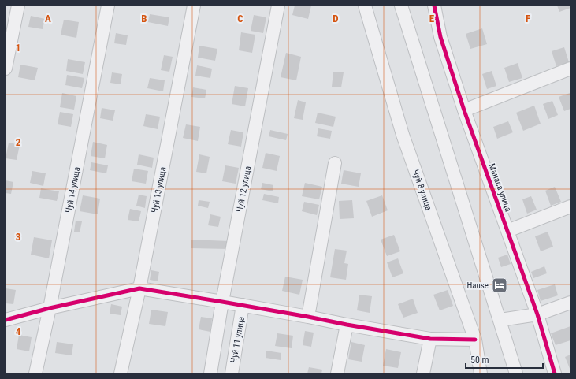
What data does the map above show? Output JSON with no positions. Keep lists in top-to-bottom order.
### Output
{
  "streets": {
    "street": [
      "Манаса улица",
      "Чуй 12 улица",
      "Чуй 14 улица",
      "Чуй 13 улица",
      "Чуй 8 улица",
      "Чуй 11 улица"
    ]
  },
  "places": {
    "hotel": ["Hause"]
  },
  "scale_bar": "50 m",
  "grid": {
    "columns": [
      "A",
      "B",
      "C",
      "D",
      "E",
      "F"
    ],
    "rows": [
      "1",
      "2",
      "3",
      "4"
    ]
  }
}
